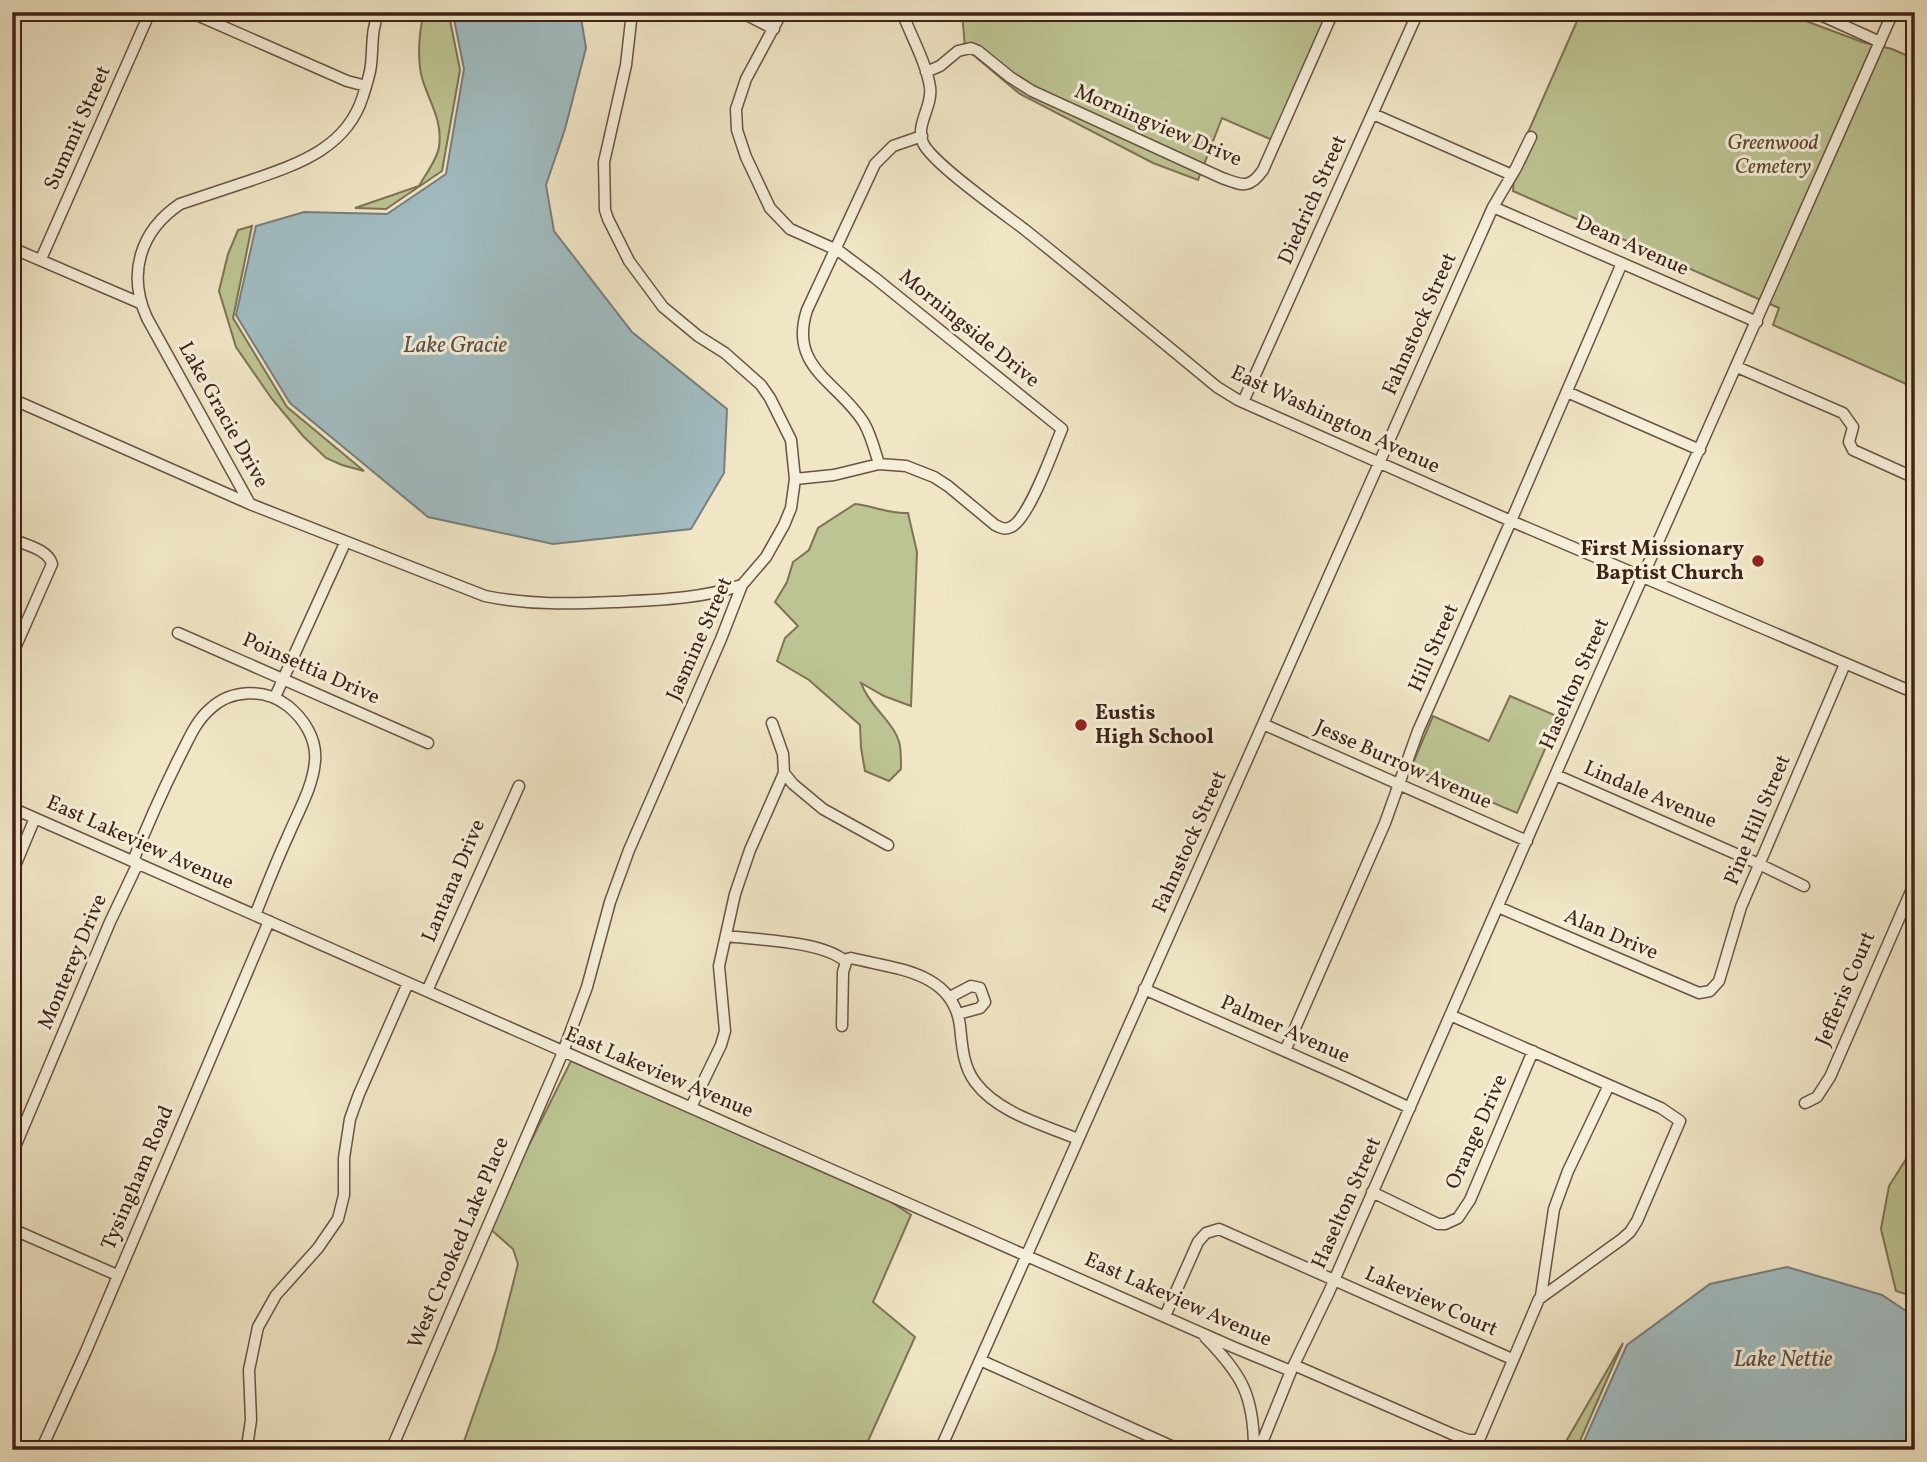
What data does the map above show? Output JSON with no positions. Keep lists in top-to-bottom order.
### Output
{
  "streets": {
    "street": [
      "Morningview Drive",
      "Summit Street",
      "Diedrich Street",
      "Dean Avenue",
      "Fahnstock Street",
      "Morningside Drive",
      "Lake Gracie Drive",
      "East Washington Avenue",
      "Jasmine Street",
      "Hill Street",
      "Poinsettia Drive",
      "Haselton Street",
      "Jesse Burrow Avenue",
      "Lindale Avenue",
      "Pine Hill Street",
      "East Lakeview Avenue",
      "Lantana Drive",
      "Alan Drive",
      "Monterey Drive",
      "Jefferis Court",
      "Palmer Avenue",
      "Orange Drive",
      "Tysingham Road",
      "West Crooked Lake Place",
      "Lakeview Court"
    ]
  },
  "crossings": [
    ["Diedrich Street", "East Washington Avenue"],
    ["Dean Avenue", "Fahnstock Street"],
    ["Dean Avenue", "Hill Street"],
    ["Dean Avenue", "Haselton Street"],
    ["Fahnstock Street", "East Washington Avenue"],
    ["Fahnstock Street", "Jesse Burrow Avenue"],
    ["Fahnstock Street", "East Lakeview Avenue"],
    ["Fahnstock Street", "Palmer Avenue"],
    ["Lake Gracie Drive", "Jasmine Street"],
    ["East Washington Avenue", "Hill Street"],
    ["East Washington Avenue", "Haselton Street"],
    ["East Washington Avenue", "Pine Hill Street"],
    ["Jasmine Street", "East Lakeview Avenue"],
    ["Jasmine Street", "West Crooked Lake Place"],
    ["Hill Street", "Jesse Burrow Avenue"],
    ["Hill Street", "Palmer Avenue"],
    ["Haselton Street", "Jesse Burrow Avenue"],
    ["Haselton Street", "Lindale Avenue"],
    ["Haselton Street", "East Lakeview Avenue"],
    ["Haselton Street", "Alan Drive"],
    ["Haselton Street", "Palmer Avenue"],
    ["Haselton Street", "Orange Drive"],
    ["Haselton Street", "Lakeview Court"],
    ["Lindale Avenue", "Pine Hill Street"],
    ["Pine Hill Street", "Alan Drive"],
    ["East Lakeview Avenue", "Lantana Drive"],
    ["East Lakeview Avenue", "Monterey Drive"],
    ["East Lakeview Avenue", "Tysingham Road"],
    ["East Lakeview Avenue", "West Crooked Lake Place"],
    ["East Lakeview Avenue", "Lakeview Court"]
  ],
  "water": ["Lake Gracie", "Lake Nettie"],
  "parks": ["Greenwood Cemetery"],
  "places": ["First Missionary Baptist Church", "Eustis High School"]
}
